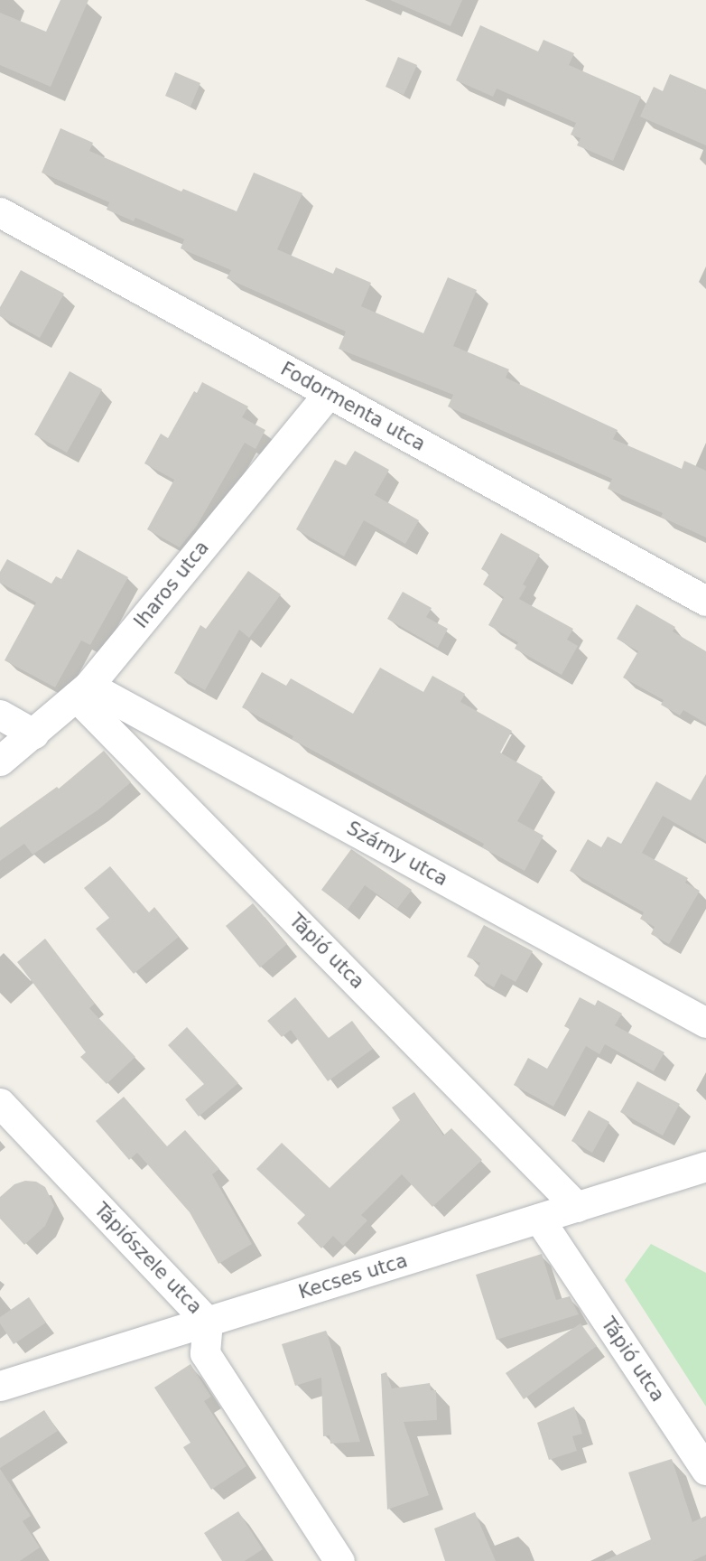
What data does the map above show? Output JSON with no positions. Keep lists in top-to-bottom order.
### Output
{
  "streets": {
    "street": [
      "Fodormenta utca",
      "Iharos utca",
      "Szárny utca",
      "Tápió utca",
      "Tápiószele utca",
      "Kecses utca"
    ]
  },
  "crossings": [
    ["Fodormenta utca", "Iharos utca"],
    ["Iharos utca", "Szárny utca"],
    ["Iharos utca", "Tápió utca"],
    ["Szárny utca", "Tápió utca"],
    ["Tápió utca", "Kecses utca"],
    ["Tápiószele utca", "Kecses utca"]
  ]
}
